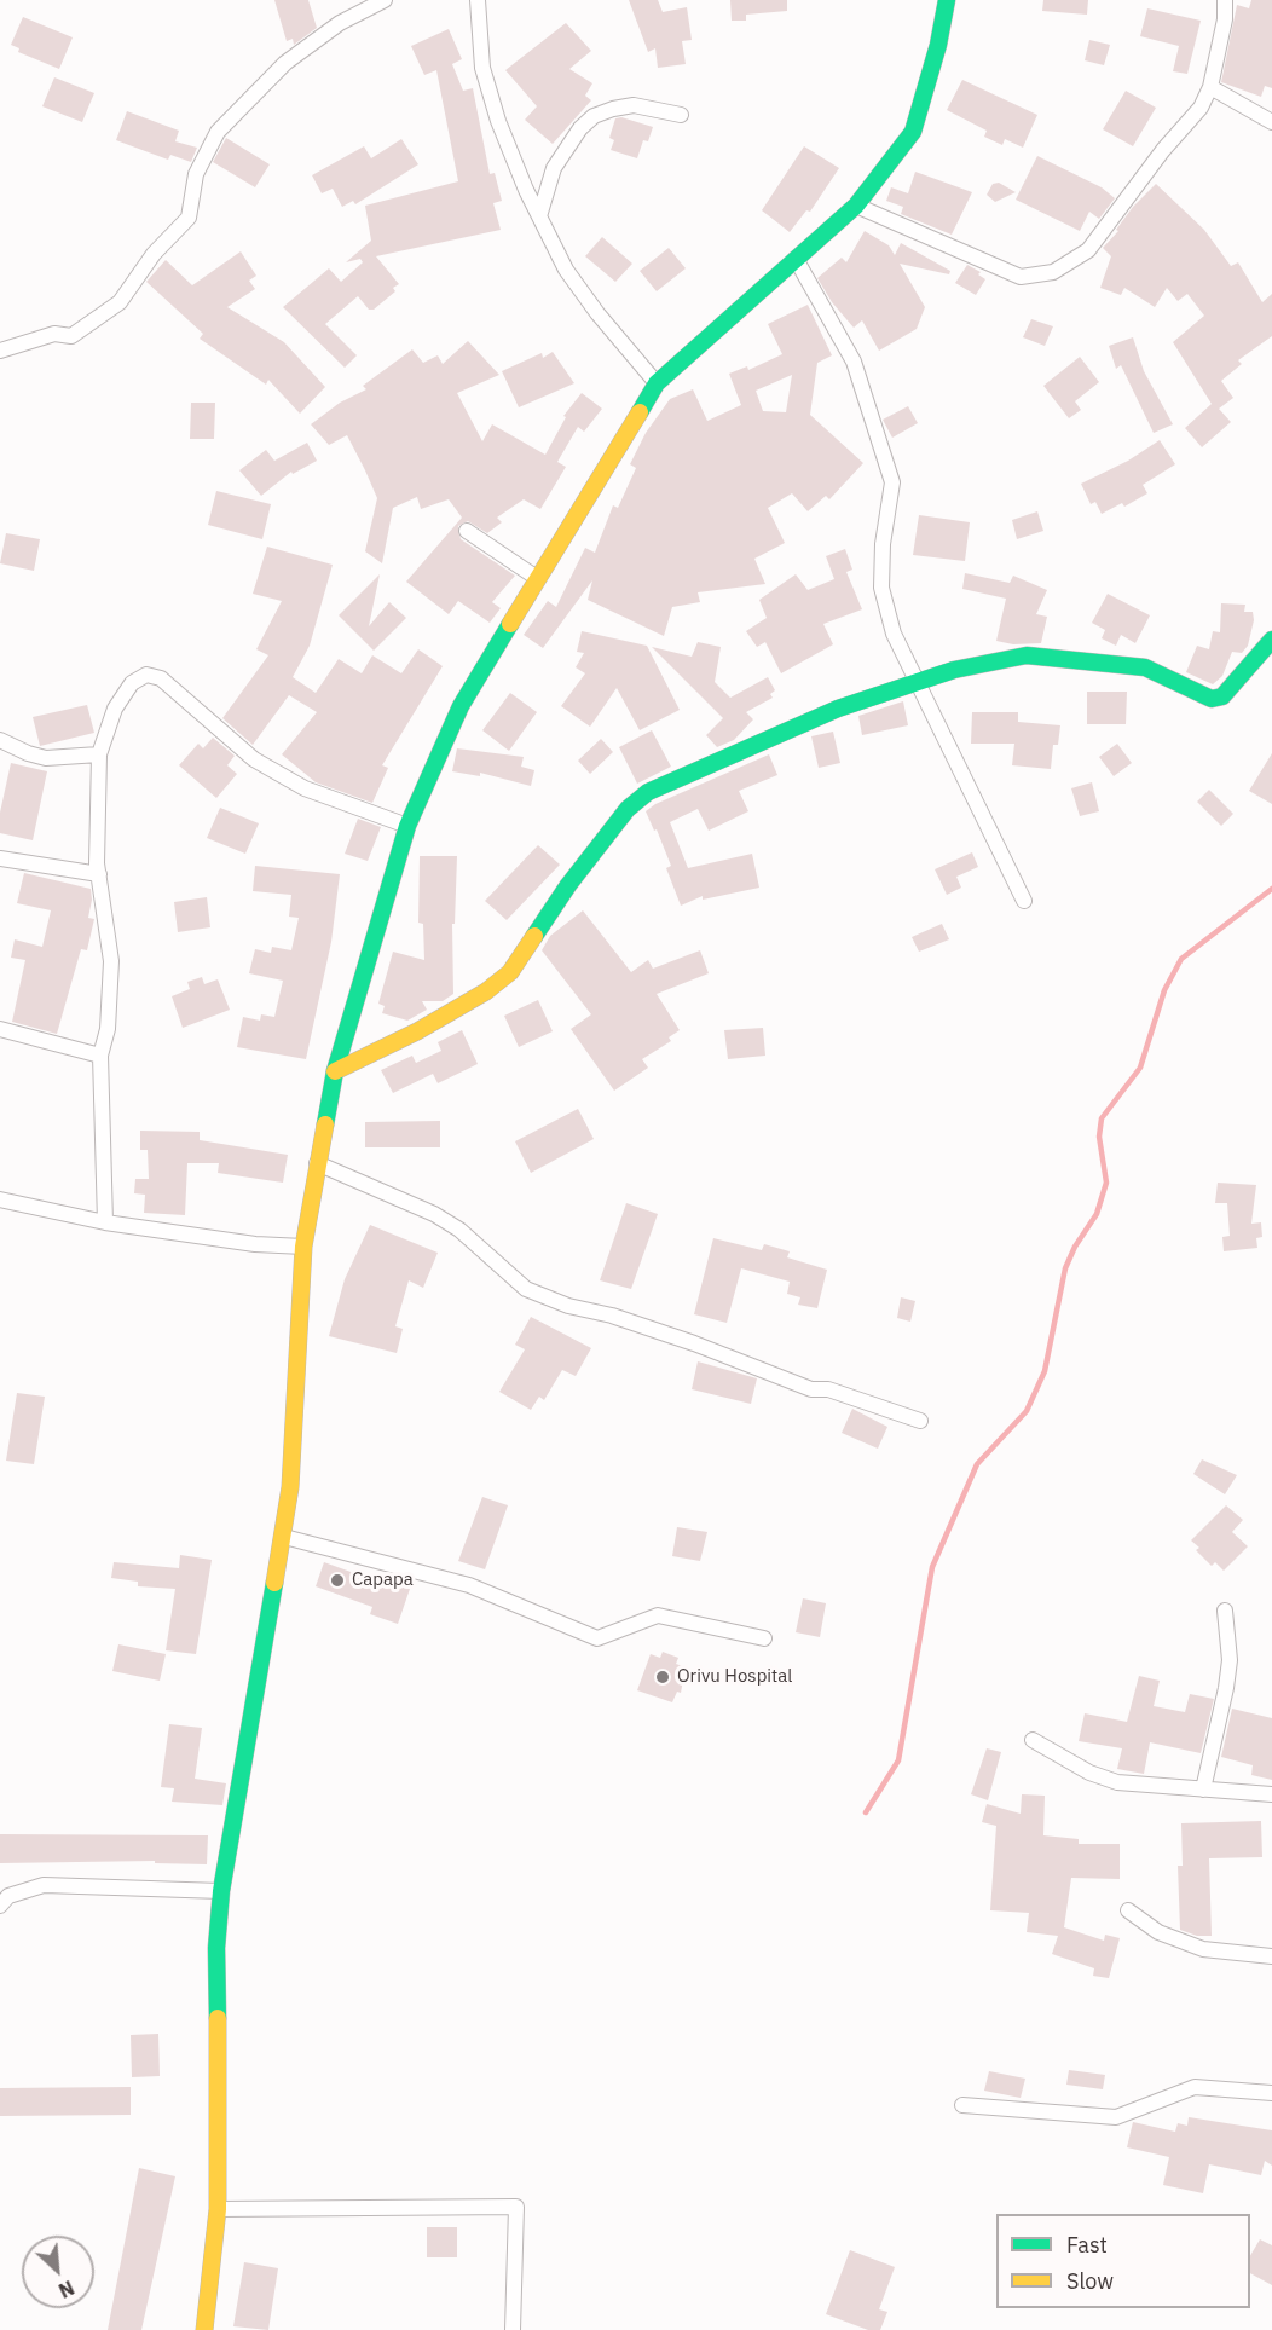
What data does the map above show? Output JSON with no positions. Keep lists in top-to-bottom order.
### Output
{
  "places": ["Capapa", "Orivu Hospital"],
  "legend": ["Fast", "Slow"],
  "north": "bottom right"
}
